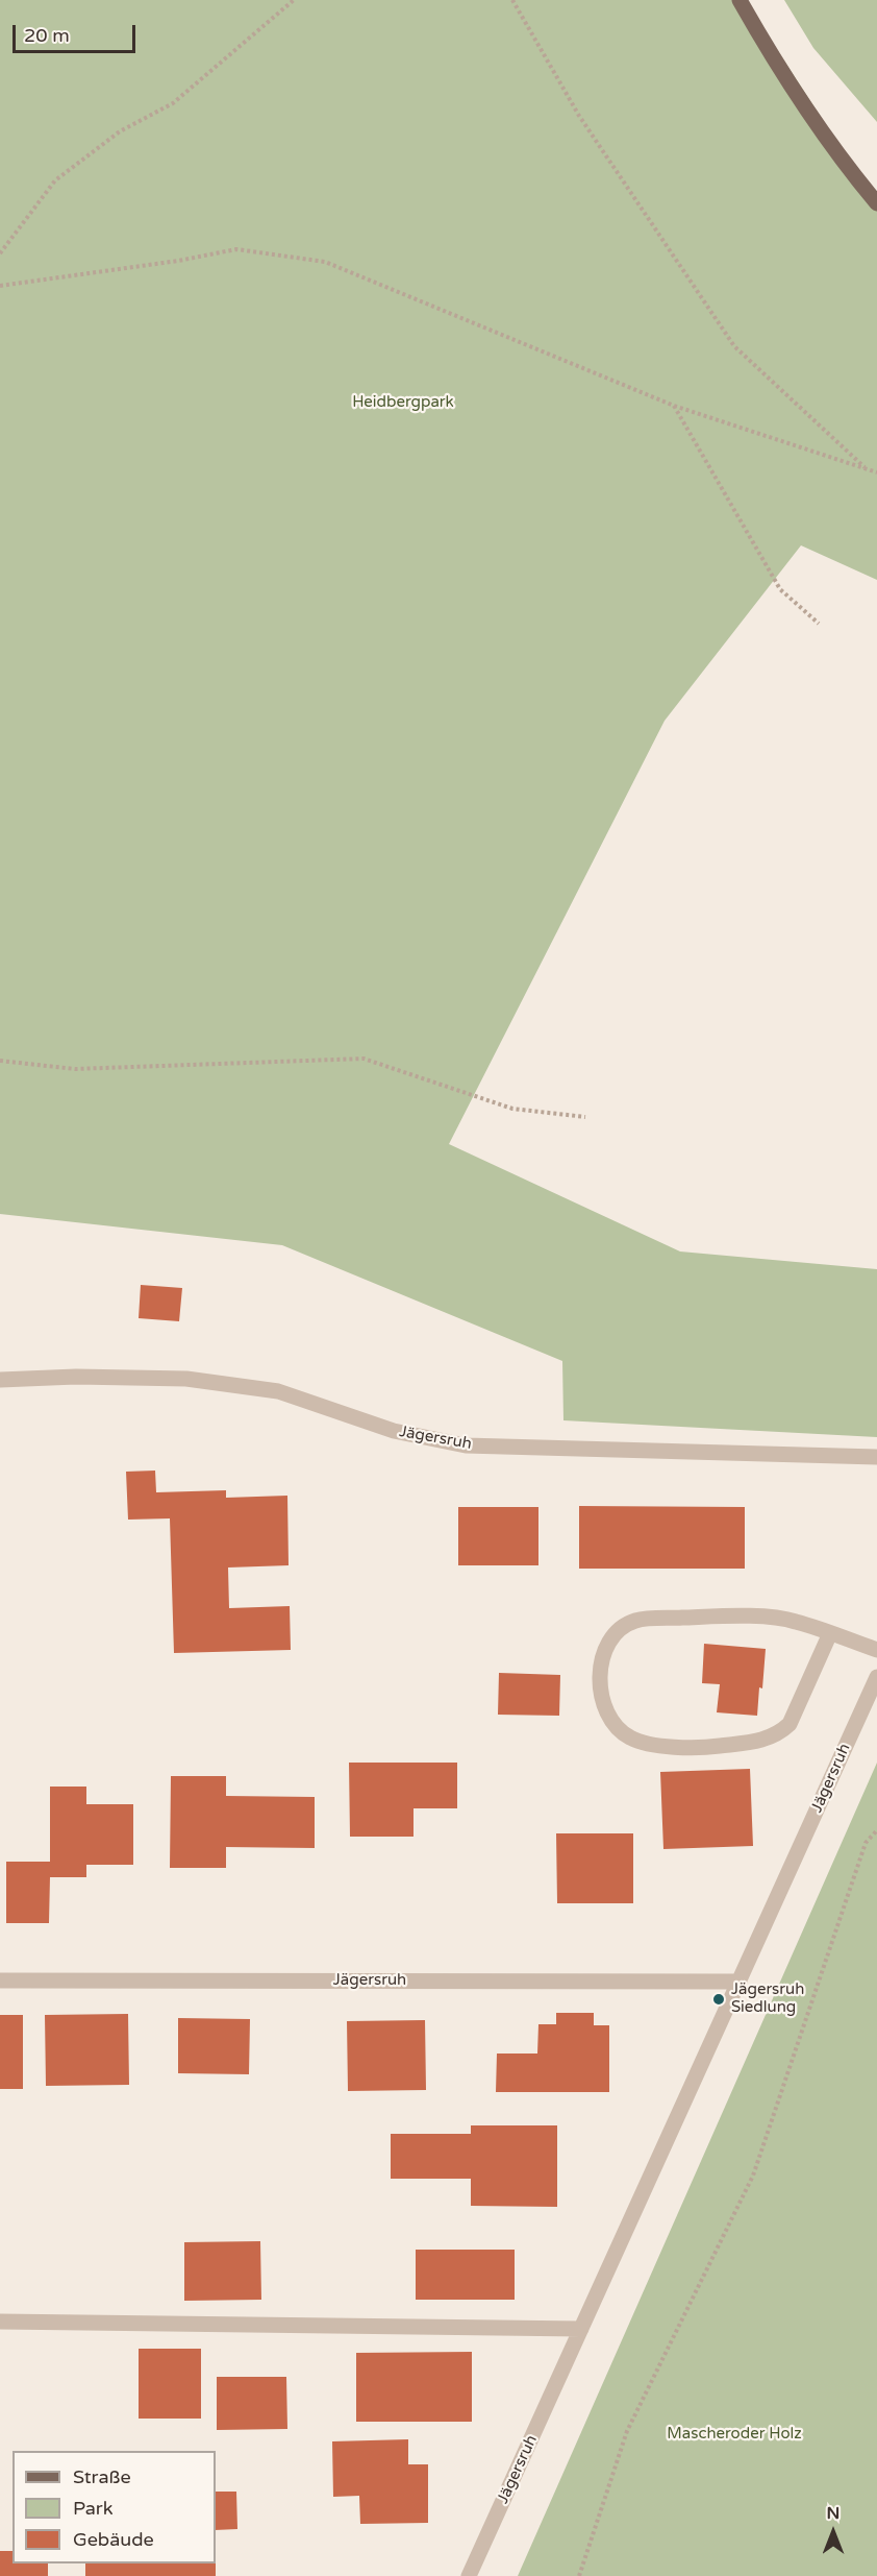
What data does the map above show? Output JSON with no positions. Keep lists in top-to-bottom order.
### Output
{
  "streets": {
    "street": ["Jägersruh"]
  },
  "parks": ["Heidbergpark", "Mascheroder Holz"],
  "places": ["Jägersruh Siedlung"],
  "legend": ["Straße", "Park", "Gebäude"],
  "scale_bar": "20 m",
  "north": "top"
}
